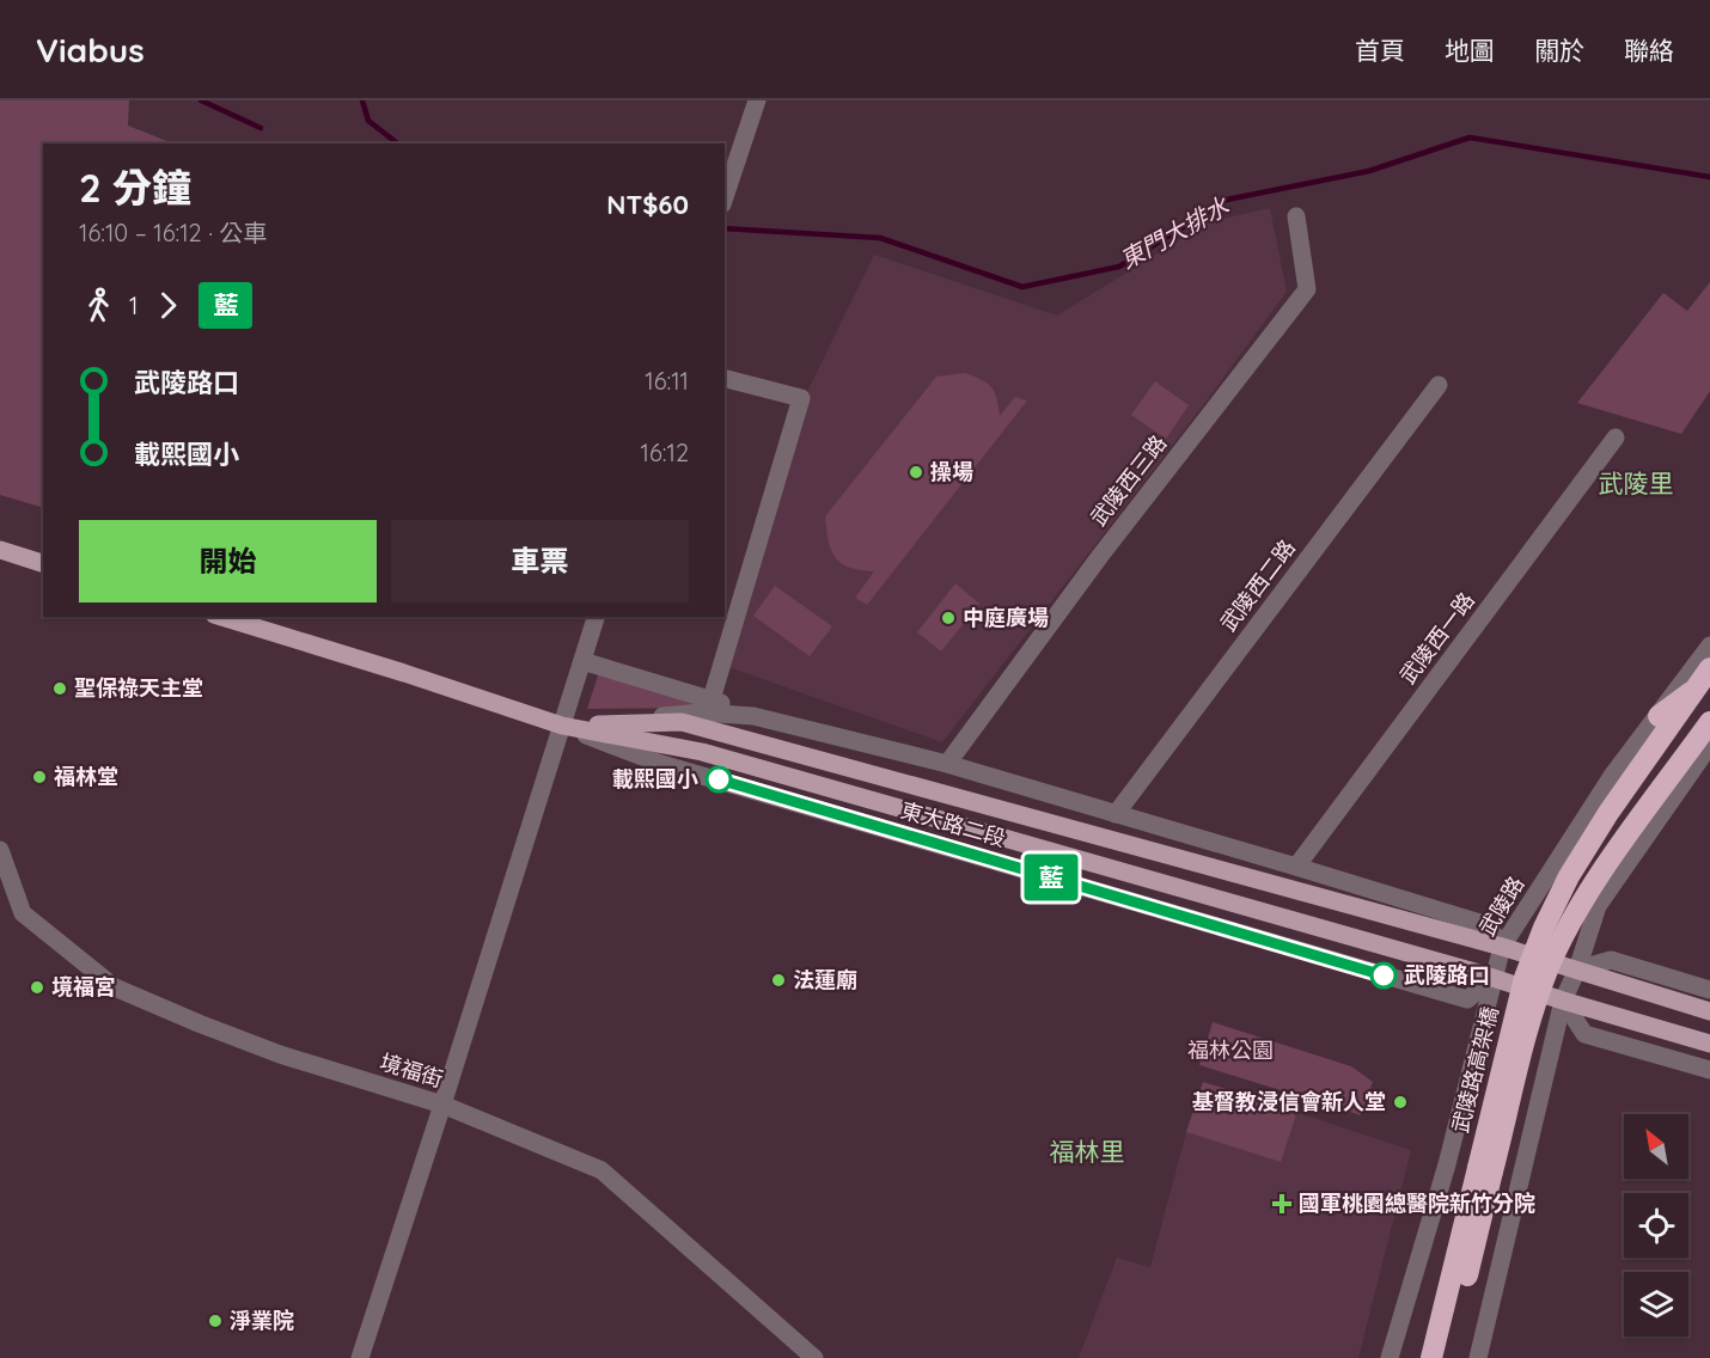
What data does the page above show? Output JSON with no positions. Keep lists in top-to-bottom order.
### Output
{
  "streets": {
    "highway": ["武陵路高架橋"],
    "main road": ["東大路二段"],
    "street": [
      "武陵西三路",
      "武陵西二路",
      "武陵西一路",
      "武陵路",
      "境福街"
    ]
  },
  "crossings": [
    ["武陵西三路", "東大路二段"],
    ["武陵西二路", "東大路二段"],
    ["武陵西一路", "東大路二段"],
    ["東大路二段", "武陵路"]
  ],
  "districts": ["武陵里", "福林里"],
  "water": ["東門大排水"],
  "parks": ["福林公園"],
  "places": {
    "other": [
      "操場",
      "中庭廣場",
      "聖保祿天主堂",
      "福林堂",
      "載熙國小",
      "武陵路口",
      "法蓮廟",
      "境福宮",
      "基督教浸信會新人堂",
      "淨業院"
    ],
    "health": ["國軍桃園總醫院新竹分院"]
  },
  "lines": ["bus line 藍"],
  "north": "top left",
  "page": {
    "header": "Viabus",
    "nav": [
      "首頁",
      "地圖",
      "關於",
      "聯絡"
    ],
    "on_map": "藍",
    "heading": ["2 分鐘", "16:10 – 16:12 · 公車", "NT$60"],
    "legs": ["1", "藍"],
    "list": [
      {
        "name": "武陵路口",
        "value": "16:11"
      },
      {
        "name": "載熙國小",
        "value": "16:12"
      }
    ],
    "buttons": ["開始", "車票"]
  }
}
